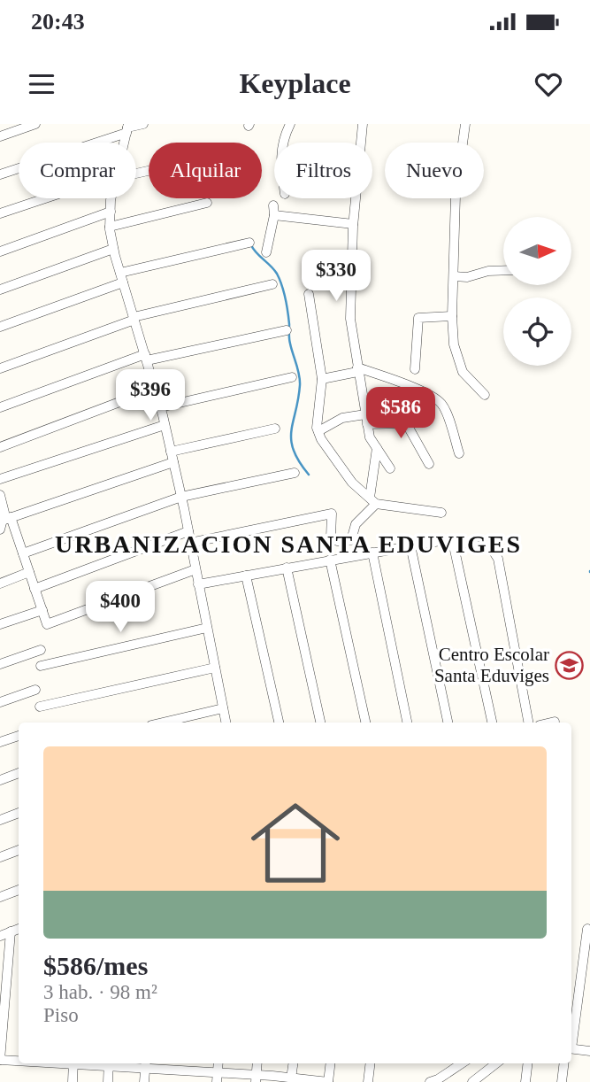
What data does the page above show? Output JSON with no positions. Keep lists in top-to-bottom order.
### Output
{
  "districts": ["URBANIZACION SANTA EDUVIGES"],
  "places": {
    "school or university": ["Centro Escolar Santa Eduviges"]
  },
  "north": "right",
  "page": {
    "status": "20:43",
    "header": "Keyplace",
    "chip": [
      "Comprar",
      "Alquilar",
      "Filtros",
      "Nuevo"
    ],
    "price": [
      "$330",
      "$396",
      "$586",
      "$400"
    ],
    "list": [
      {
        "name": "$586/mes",
        "note": "3 hab. · 98 m² · Piso"
      }
    ]
  }
}
